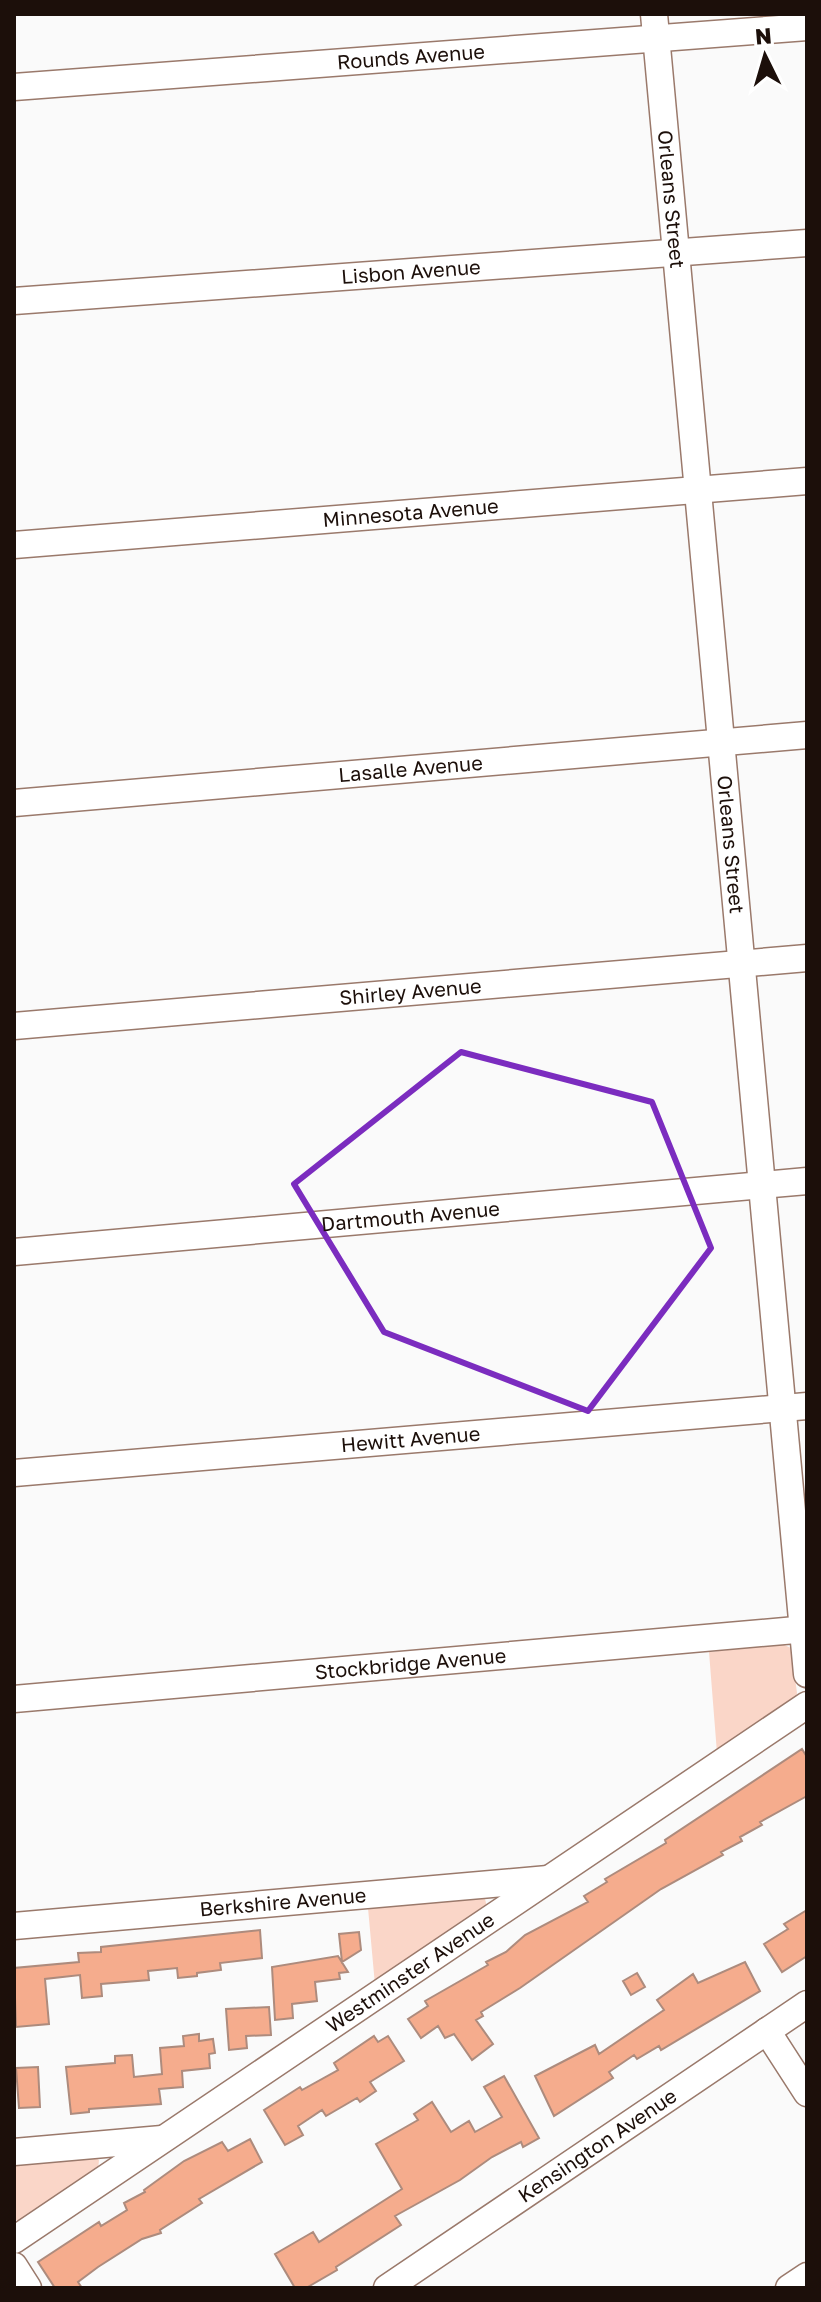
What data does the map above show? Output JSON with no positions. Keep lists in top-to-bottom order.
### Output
{
  "streets": {
    "street": [
      "Rounds Avenue",
      "Orleans Street",
      "Lisbon Avenue",
      "Minnesota Avenue",
      "Lasalle Avenue",
      "Shirley Avenue",
      "Dartmouth Avenue",
      "Hewitt Avenue",
      "Stockbridge Avenue",
      "Berkshire Avenue",
      "Westminster Avenue",
      "Kensington Avenue"
    ]
  },
  "crossings": [
    ["Rounds Avenue", "Orleans Street"],
    ["Orleans Street", "Lisbon Avenue"],
    ["Orleans Street", "Minnesota Avenue"],
    ["Orleans Street", "Lasalle Avenue"],
    ["Orleans Street", "Shirley Avenue"],
    ["Orleans Street", "Dartmouth Avenue"],
    ["Orleans Street", "Hewitt Avenue"],
    ["Orleans Street", "Stockbridge Avenue"],
    ["Berkshire Avenue", "Westminster Avenue"]
  ],
  "north": "top"
}
